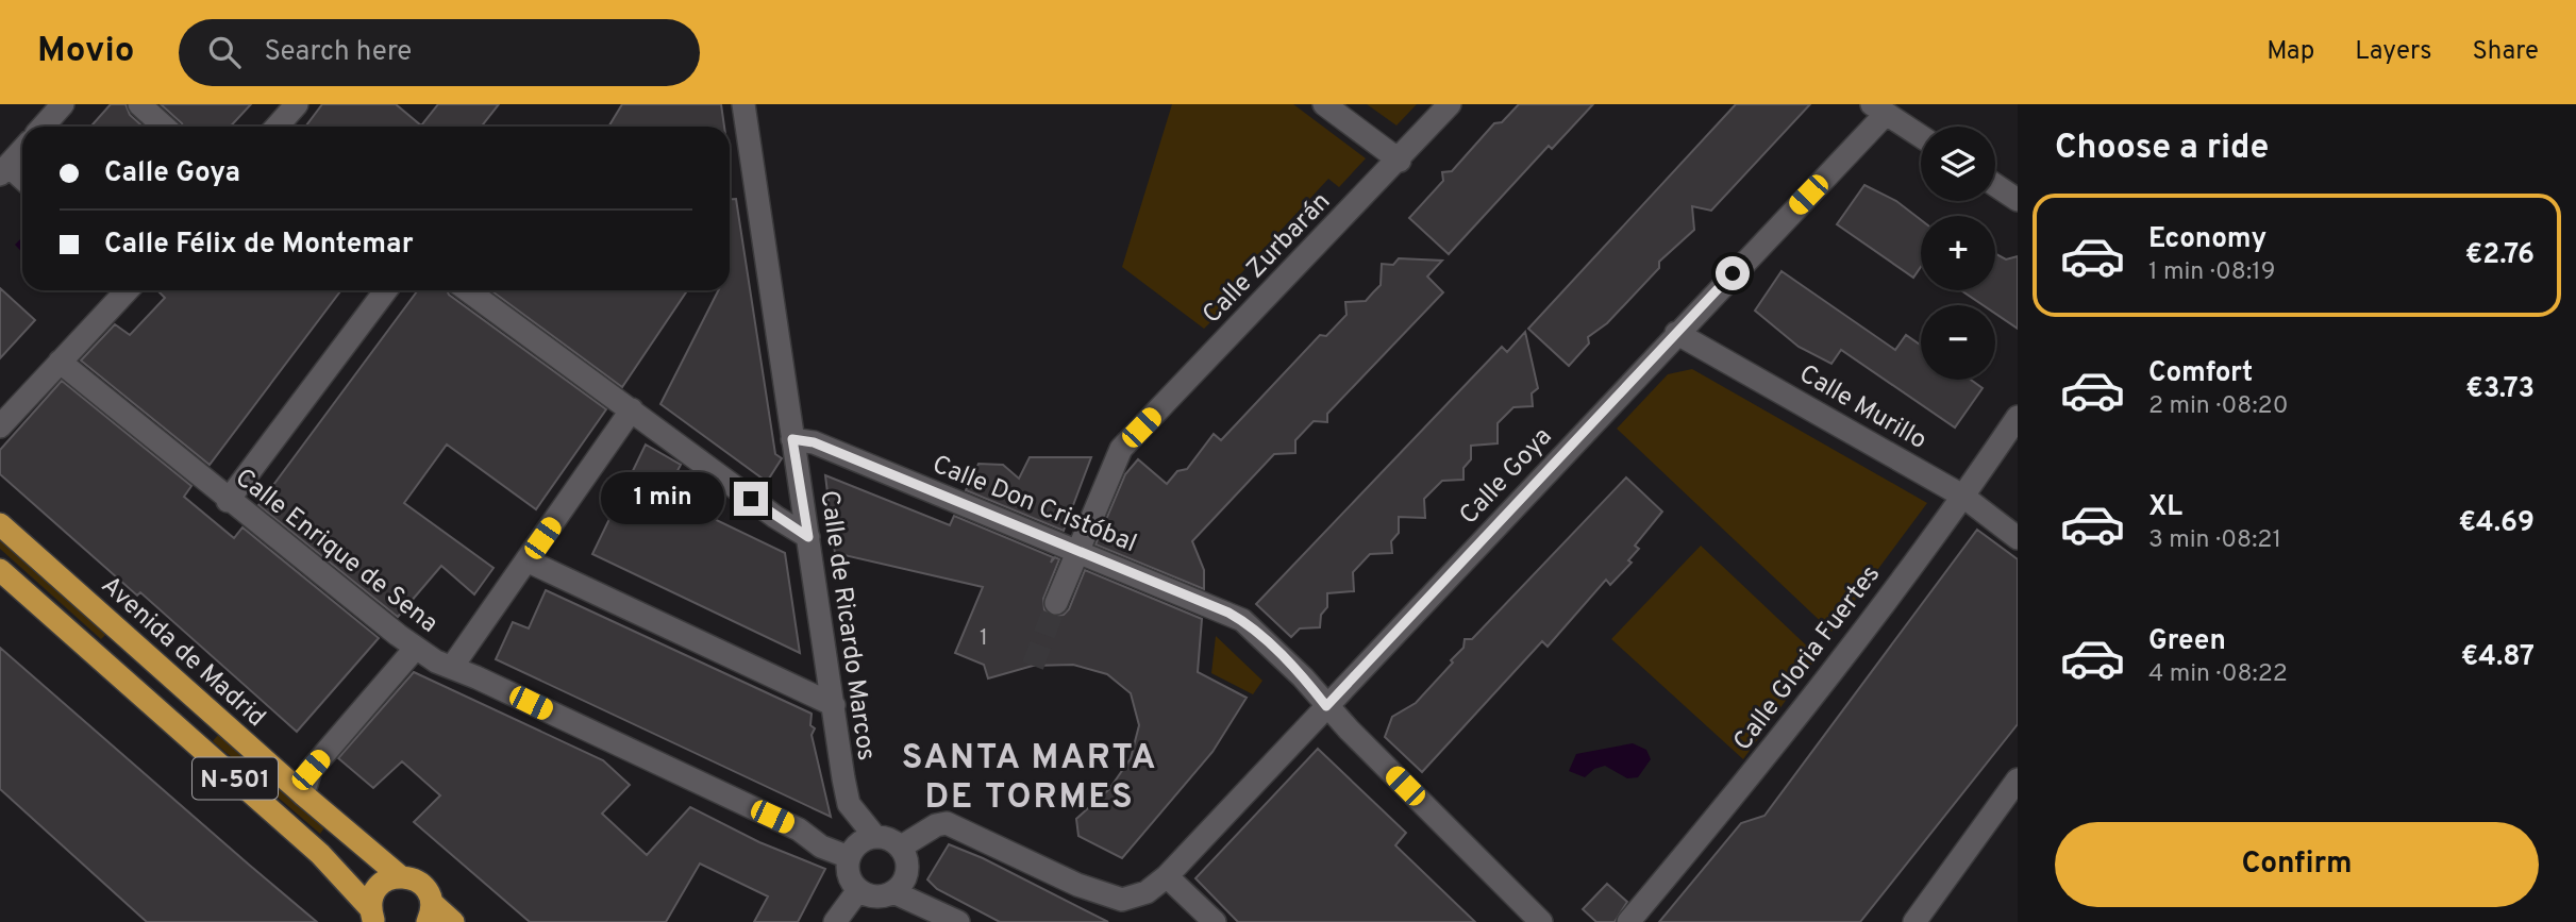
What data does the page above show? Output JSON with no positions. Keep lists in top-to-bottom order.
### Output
{
  "streets": {
    "highway": ["Avenida de Madrid", "N-501"],
    "street": [
      "Calle Zurbarán",
      "Calle Murillo",
      "Calle Goya",
      "Calle Don Cristóbal",
      "Calle Enrique de Sena",
      "Calle de Ricardo Marcos",
      "Calle Gloria Fuertes"
    ]
  },
  "crossings": [
    ["Calle Zurbarán", "Calle Don Cristóbal"],
    ["Calle Murillo", "Calle Goya"],
    ["Calle Murillo", "Calle Gloria Fuertes"],
    ["Calle Goya", "Calle Don Cristóbal"],
    ["Calle Goya", "Calle Enrique de Sena"],
    ["Calle Goya", "Calle de Ricardo Marcos"],
    ["Calle Don Cristóbal", "Calle de Ricardo Marcos"],
    ["Calle Enrique de Sena", "Calle de Ricardo Marcos"],
    ["Avenida de Madrid", "N-501"]
  ],
  "districts": ["SANTA MARTA DE TORMES"],
  "house_numbers": ["1"],
  "page": {
    "header": "Movio",
    "search": "Search here",
    "nav": ["Map", "Layers", "Share"],
    "heading": "Choose a ride",
    "map_buttons": ["+", "−"],
    "banner": ["Calle Goya", "Calle Félix de Montemar"],
    "list": [
      {
        "name": "Economy",
        "note": "1 min · 08:19",
        "value": "€2.76"
      },
      {
        "name": "Comfort",
        "note": "2 min · 08:20",
        "value": "€3.73"
      },
      {
        "name": "XL",
        "note": "3 min · 08:21",
        "value": "€4.69"
      },
      {
        "name": "Green",
        "note": "4 min · 08:22",
        "value": "€4.87"
      }
    ],
    "bubble": "1 min",
    "buttons": "Confirm"
  }
}
